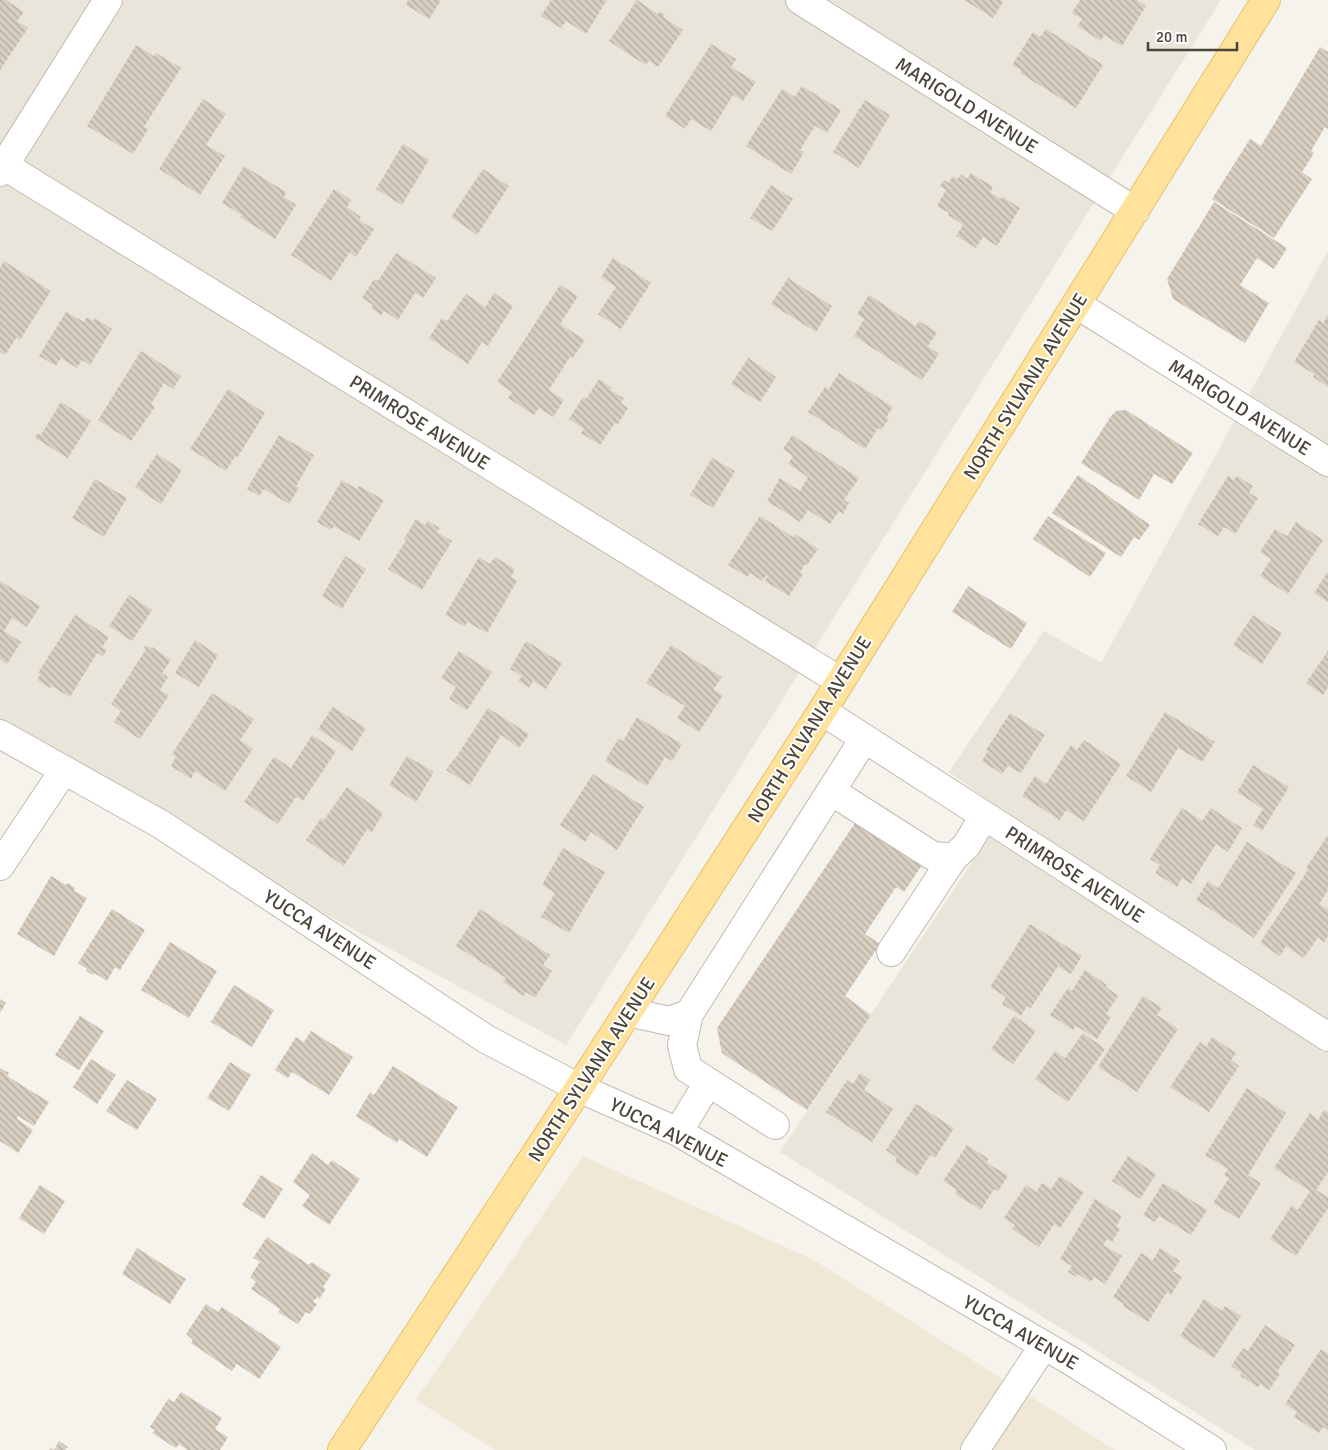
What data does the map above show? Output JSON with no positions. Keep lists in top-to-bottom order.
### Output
{
  "streets": {
    "main road": ["NORTH SYLVANIA AVENUE"],
    "street": ["MARIGOLD AVENUE", "PRIMROSE AVENUE", "YUCCA AVENUE"]
  },
  "crossings": [
    ["MARIGOLD AVENUE", "NORTH SYLVANIA AVENUE"],
    ["NORTH SYLVANIA AVENUE", "PRIMROSE AVENUE"],
    ["NORTH SYLVANIA AVENUE", "YUCCA AVENUE"]
  ],
  "scale_bar": "20 m"
}
